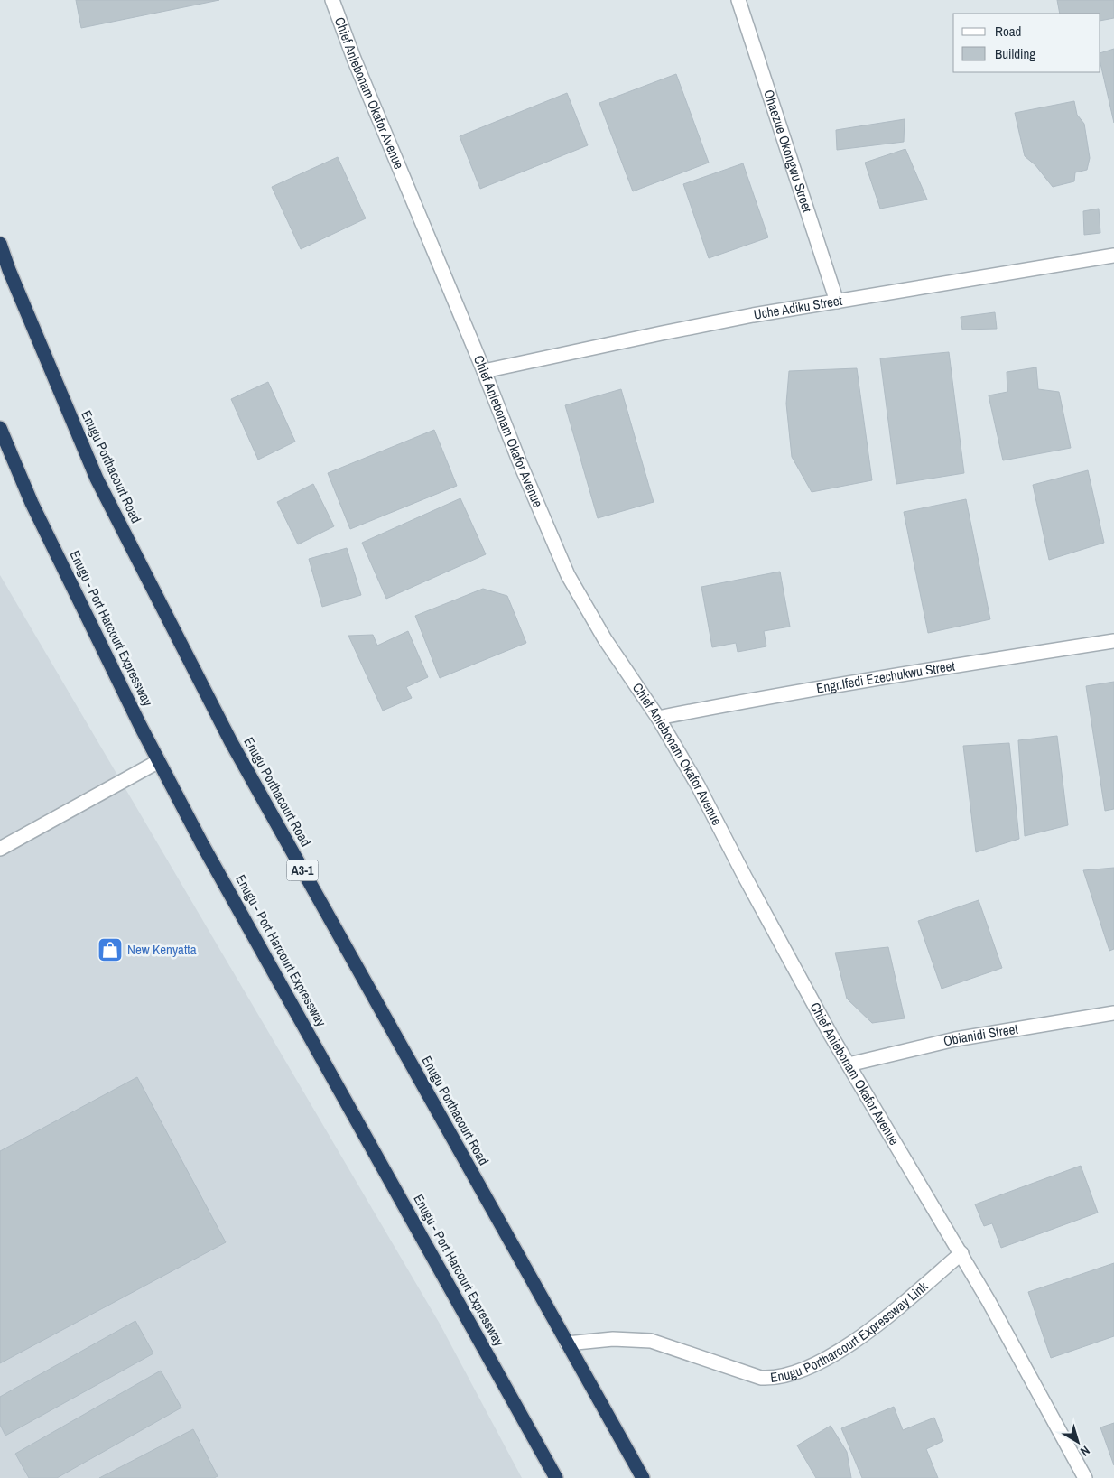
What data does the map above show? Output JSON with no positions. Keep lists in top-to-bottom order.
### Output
{
  "streets": {
    "highway": ["Enugu Porthacourt Road", "Enugu - Port Harcourt Expressway", "A3-1"],
    "street": [
      "Chief Aniebonam Okafor Avenue",
      "Ohaezue Okongwu Street",
      "Uche Adiku Street",
      "Engr.Ifedi Ezechukwu Street",
      "Obianidi Street",
      "Enugu Portharcourt Expressway Link"
    ]
  },
  "crossings": [
    ["Chief Aniebonam Okafor Avenue", "Uche Adiku Street"],
    ["Chief Aniebonam Okafor Avenue", "Engr.Ifedi Ezechukwu Street"],
    ["Chief Aniebonam Okafor Avenue", "Obianidi Street"],
    ["Chief Aniebonam Okafor Avenue", "Enugu Portharcourt Expressway Link"],
    ["Ohaezue Okongwu Street", "Uche Adiku Street"],
    ["Enugu Porthacourt Road", "Enugu Portharcourt Expressway Link"]
  ],
  "places": {
    "shop": ["New Kenyatta"]
  },
  "legend": ["Road", "Building"],
  "north": "bottom right"
}
